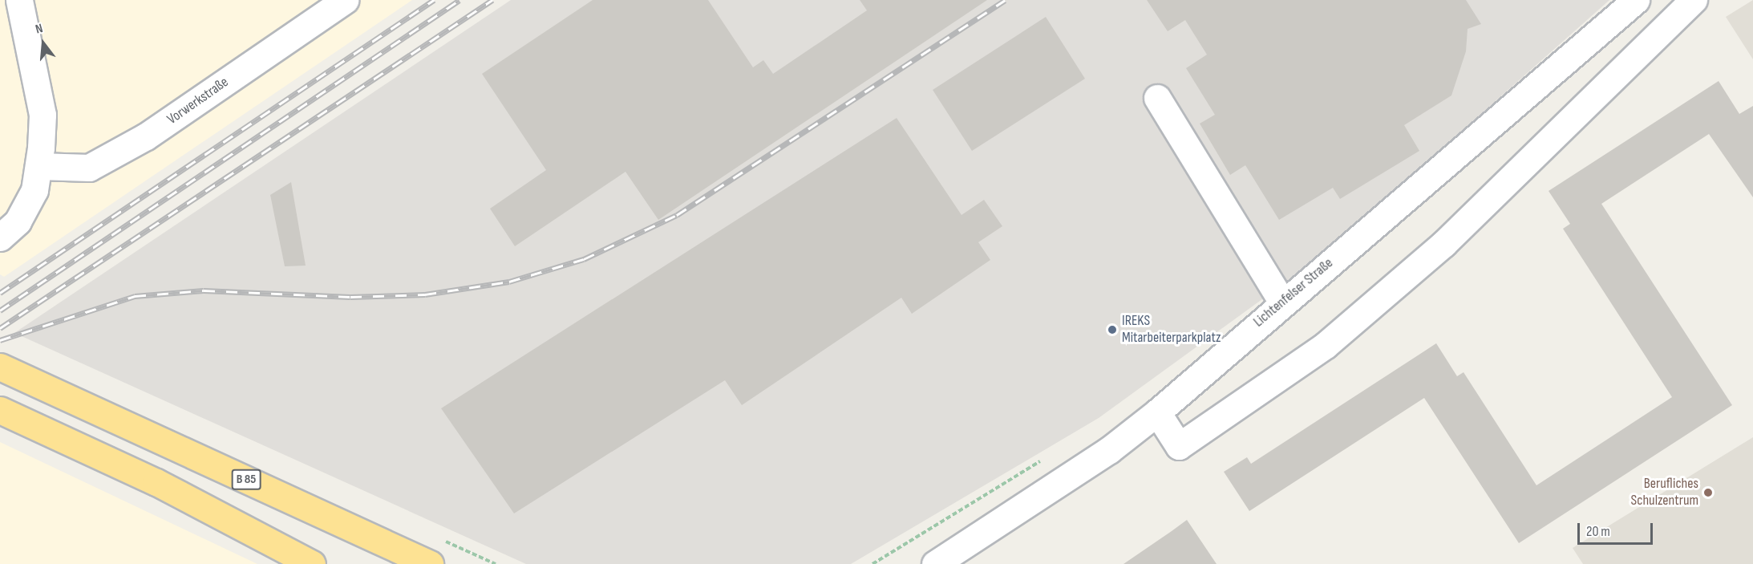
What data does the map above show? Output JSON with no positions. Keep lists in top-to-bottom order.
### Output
{
  "streets": {
    "highway": ["B 85"],
    "street": ["Vorwerkstraße", "Lichtenfelser Straße"]
  },
  "places": ["IREKS Mitarbeiterparkplatz", "Berufliches Schulzentrum"],
  "scale_bar": "20 m",
  "north": "top"
}
